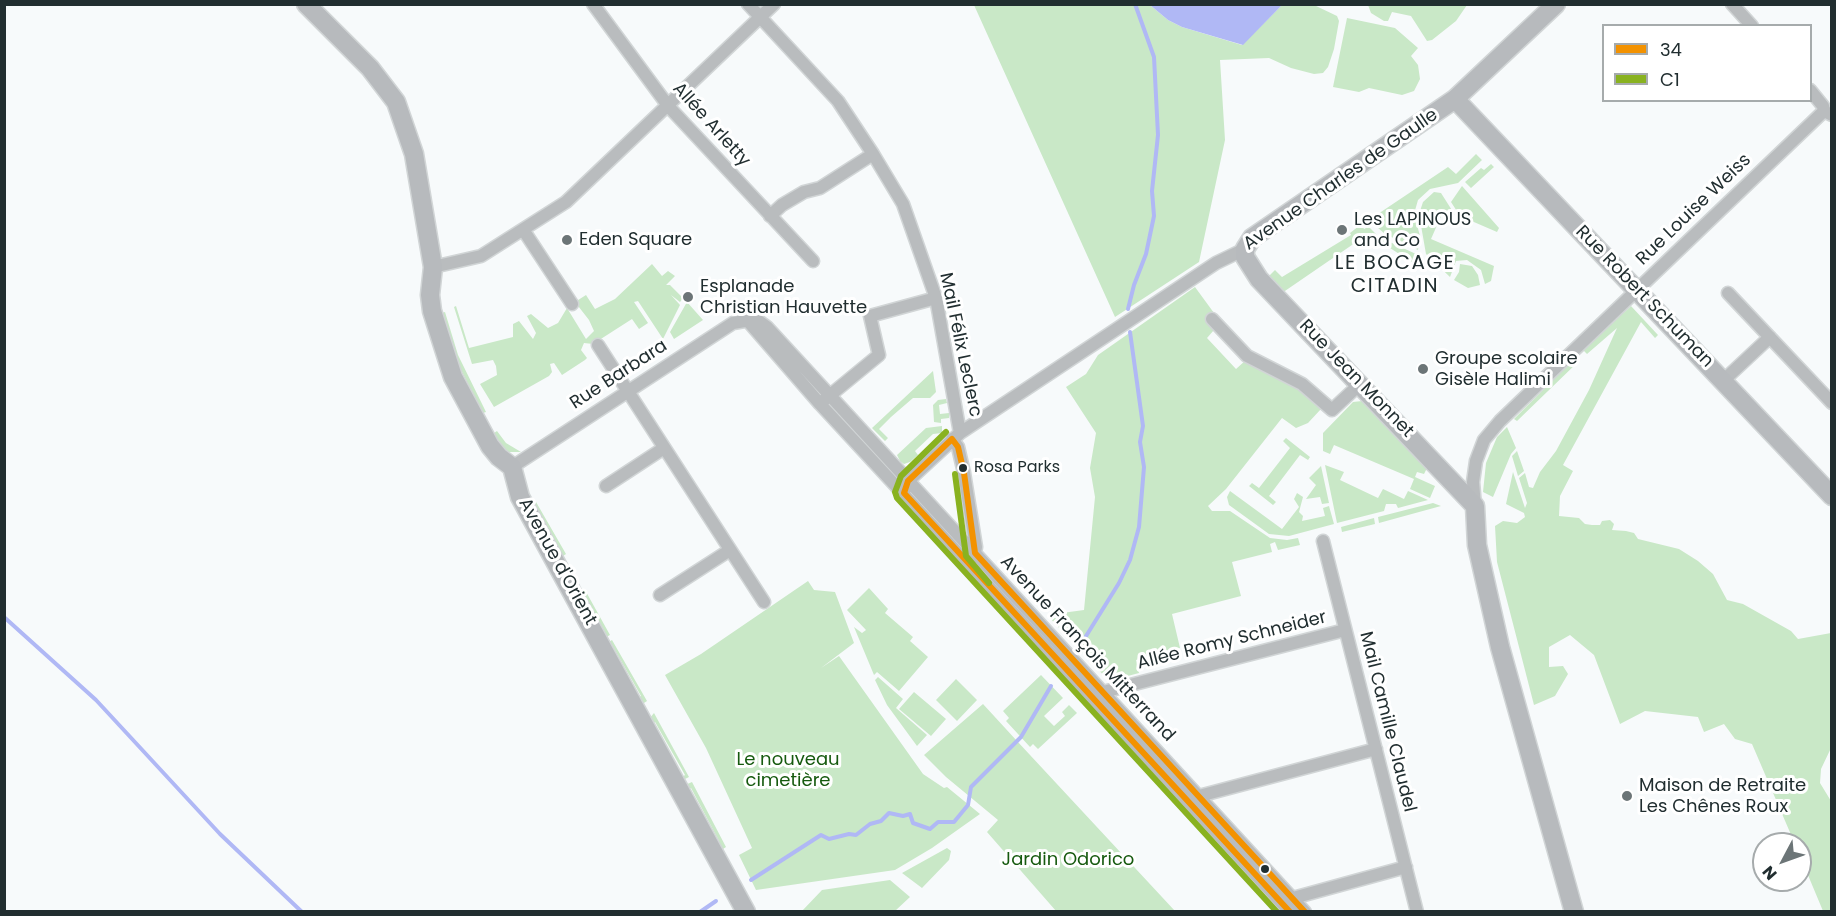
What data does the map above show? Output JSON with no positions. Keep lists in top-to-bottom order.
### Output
{
  "streets": {
    "street": [
      "Allée Arletty",
      "Avenue Charles de Gaulle",
      "Rue Louise Weiss",
      "Rue Robert Schuman",
      "Mail Félix Leclerc",
      "Rue Barbara",
      "Rue Jean Monnet",
      "Avenue d'Orient",
      "Allée Romy Schneider",
      "Avenue François Mitterrand",
      "Mail Camille Claudel"
    ]
  },
  "crossings": [
    ["Avenue Charles de Gaulle", "Rue Robert Schuman"],
    ["Avenue Charles de Gaulle", "Mail Félix Leclerc"],
    ["Avenue Charles de Gaulle", "Rue Jean Monnet"],
    ["Rue Louise Weiss", "Rue Robert Schuman"],
    ["Rue Louise Weiss", "Rue Jean Monnet"],
    ["Mail Félix Leclerc", "Avenue François Mitterrand"],
    ["Rue Barbara", "Avenue d'Orient"],
    ["Rue Barbara", "Avenue François Mitterrand"],
    ["Allée Romy Schneider", "Avenue François Mitterrand"],
    ["Allée Romy Schneider", "Mail Camille Claudel"]
  ],
  "districts": ["LE BOCAGE CITADIN"],
  "parks": ["Le nouveau cimetière", "Jardin Odorico"],
  "places": [
    "Les LAPINOUS and Co",
    "Eden Square",
    "Esplanade Christian Hauvette",
    "Groupe scolaire Gisèle Halimi",
    "Rosa Parks",
    "Maison de Retraite Les Chênes Roux"
  ],
  "lines": ["transit line C1", "transit line 34"],
  "legend": ["34", "C1"],
  "north": "bottom left"
}
